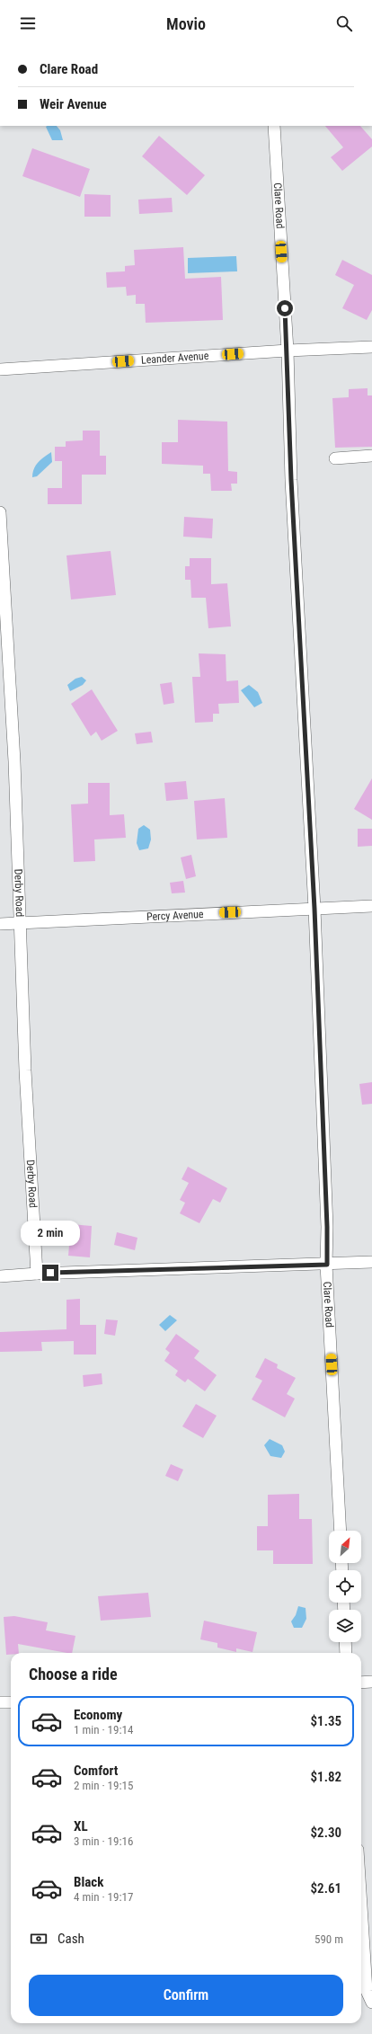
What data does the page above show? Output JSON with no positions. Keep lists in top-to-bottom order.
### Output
{
  "streets": {
    "street": [
      "Clare Road",
      "Leander Avenue",
      "Derby Road",
      "Percy Avenue"
    ]
  },
  "crossings": [
    ["Clare Road", "Leander Avenue"],
    ["Clare Road", "Percy Avenue"],
    ["Derby Road", "Percy Avenue"]
  ],
  "north": "top right",
  "page": {
    "header": "Movio",
    "banner": ["Clare Road", "Weir Avenue"],
    "bubble": "2 min",
    "heading": "Choose a ride",
    "list": [
      {
        "name": "Economy",
        "note": "1 min · 19:14",
        "value": "$1.35"
      },
      {
        "name": "Comfort",
        "note": "2 min · 19:15",
        "value": "$1.82"
      },
      {
        "name": "XL",
        "note": "3 min · 19:16",
        "value": "$2.30"
      },
      {
        "name": "Black",
        "note": "4 min · 19:17",
        "value": "$2.61"
      }
    ],
    "pay": ["Cash", "590 m"],
    "buttons": "Confirm"
  }
}
